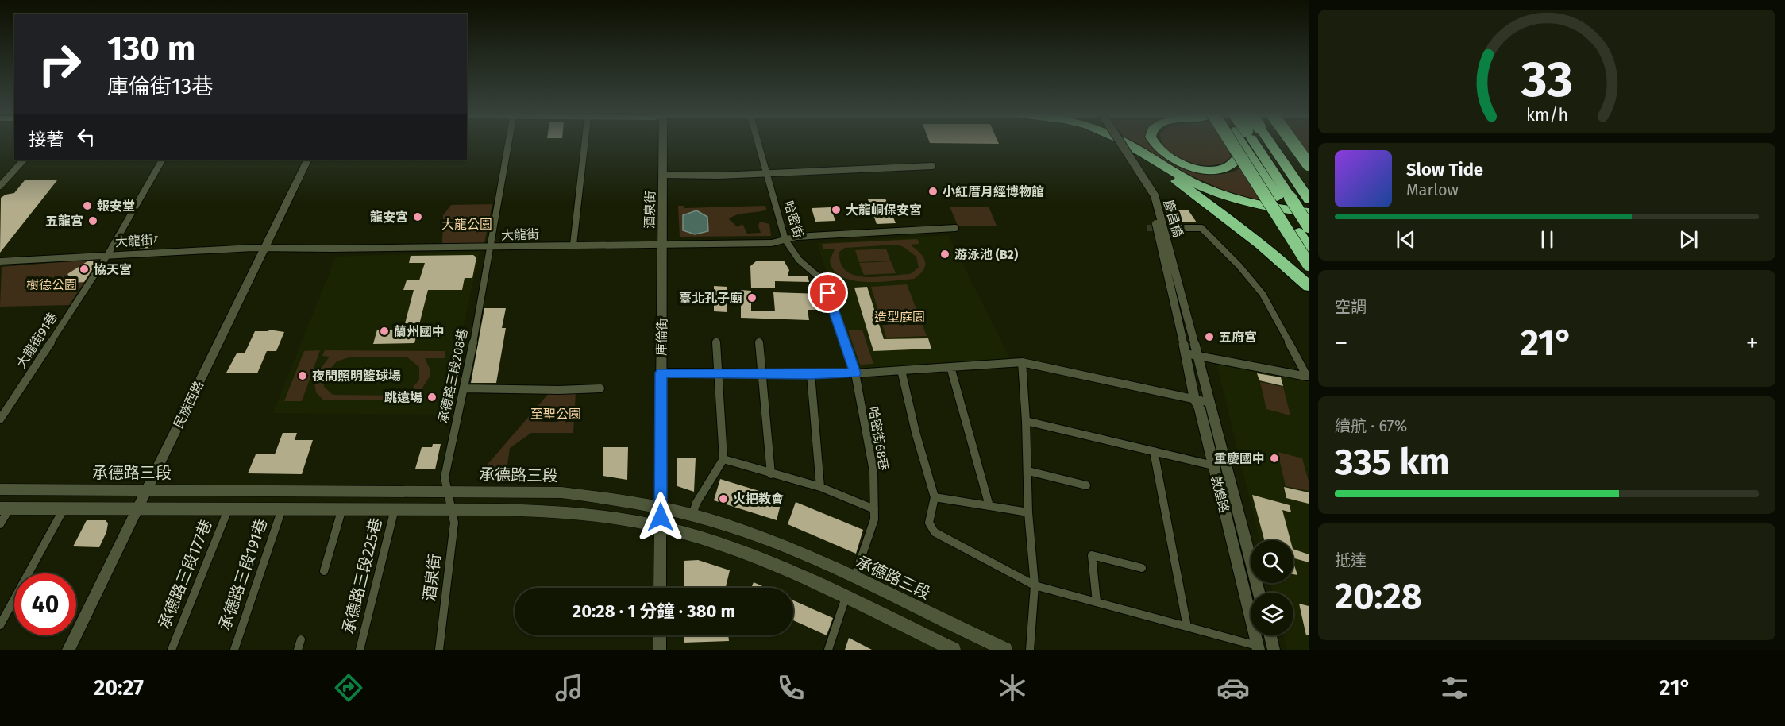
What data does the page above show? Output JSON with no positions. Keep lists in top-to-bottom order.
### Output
{
  "streets": {
    "main road": ["承德路三段"],
    "street": [
      "酒泉街",
      "慶昌橋",
      "哈密街",
      "大龍街",
      "庫倫街",
      "大龍街91巷",
      "承德路三段208巷",
      "民族西路",
      "哈密街68巷",
      "敦煌路",
      "承德路三段177巷",
      "承德路三段191巷",
      "承德路三段225巷"
    ]
  },
  "crossings": [
    ["酒泉街", "大龍街"],
    ["酒泉街", "庫倫街"],
    ["酒泉街", "承德路三段208巷"],
    ["慶昌橋", "敦煌路"],
    ["哈密街", "大龍街"],
    ["哈密街", "哈密街68巷"],
    ["大龍街", "大龍街91巷"],
    ["大龍街", "承德路三段208巷"],
    ["大龍街", "民族西路"],
    ["庫倫街", "承德路三段"],
    ["承德路三段208巷", "承德路三段"],
    ["民族西路", "承德路三段"],
    ["哈密街68巷", "承德路三段"]
  ],
  "parks": [
    "大龍公園",
    "樹德公園",
    "造型庭園",
    "至聖公園"
  ],
  "places": [
    "小紅厝月經博物館",
    "報安堂",
    "大龍峒保安宮",
    "龍安宮",
    "五龍宮",
    "游泳池 (B2)",
    "協天宮",
    "臺北孔子廟",
    "蘭州國中",
    "五府宮",
    "夜間照明籃球場",
    "跳遠場",
    "重慶國中",
    "火把教會"
  ],
  "page": {
    "turn": ["130 m", "庫倫街13巷"],
    "then": "接著",
    "song": ["Slow Tide", "Marlow"],
    "tile": [
      "空調",
      ["續航 · 67%", "335 km"],
      ["抵達", "20:28"]
    ],
    "heat": ["−", "21°", "+"],
    "limit": "40",
    "trip": "20:28 · 1 分鐘 · 380 m",
    "tabs": ["20:27", "21°"],
    "gauge": ["33", "km/h"]
  }
}
